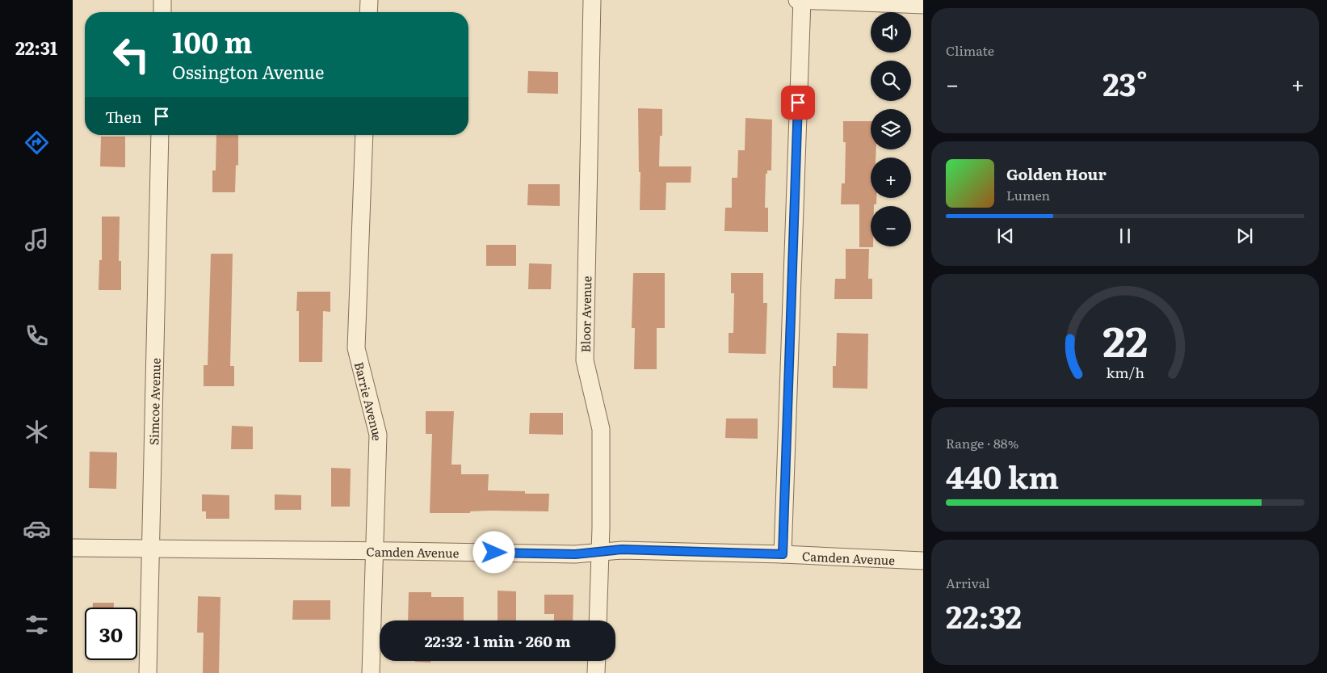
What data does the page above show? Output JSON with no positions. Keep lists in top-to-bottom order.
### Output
{
  "streets": {
    "street": [
      "Bloor Avenue",
      "Simcoe Avenue",
      "Barrie Avenue",
      "Camden Avenue"
    ]
  },
  "crossings": [
    ["Bloor Avenue", "Camden Avenue"],
    ["Simcoe Avenue", "Camden Avenue"],
    ["Barrie Avenue", "Camden Avenue"]
  ],
  "page": {
    "tabs": "22:31",
    "tile": [
      "Climate",
      ["Range · 88%", "440 km"],
      ["Arrival", "22:32"]
    ],
    "map_buttons": ["+", "−"],
    "turn": ["100 m", "Ossington Avenue"],
    "heat": ["−", "23°", "+"],
    "then": "Then",
    "song": ["Golden Hour", "Lumen"],
    "limit": "30",
    "trip": "22:32 · 1 min · 260 m",
    "gauge": ["22", "km/h"]
  }
}
